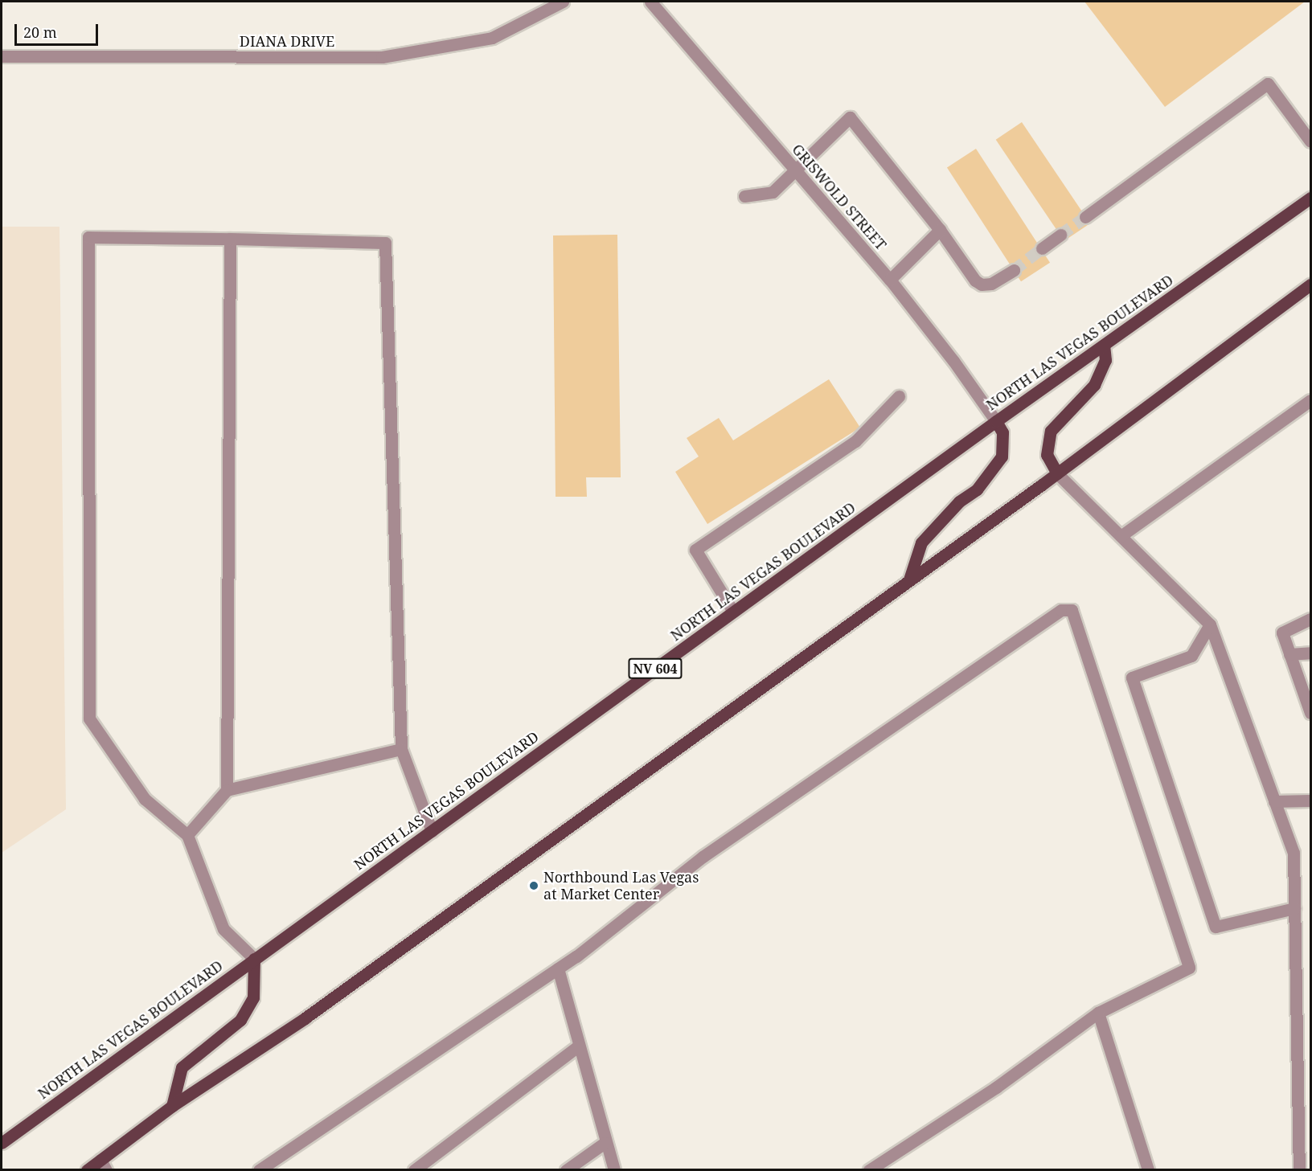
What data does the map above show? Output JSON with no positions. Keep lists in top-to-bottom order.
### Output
{
  "streets": {
    "main road": ["NORTH LAS VEGAS BOULEVARD", "NV 604"],
    "street": ["DIANA DRIVE", "GRISWOLD STREET"]
  },
  "crossings": [
    ["GRISWOLD STREET", "NORTH LAS VEGAS BOULEVARD"]
  ],
  "places": ["Northbound Las Vegas at Market Center"],
  "scale_bar": "20 m"
}
